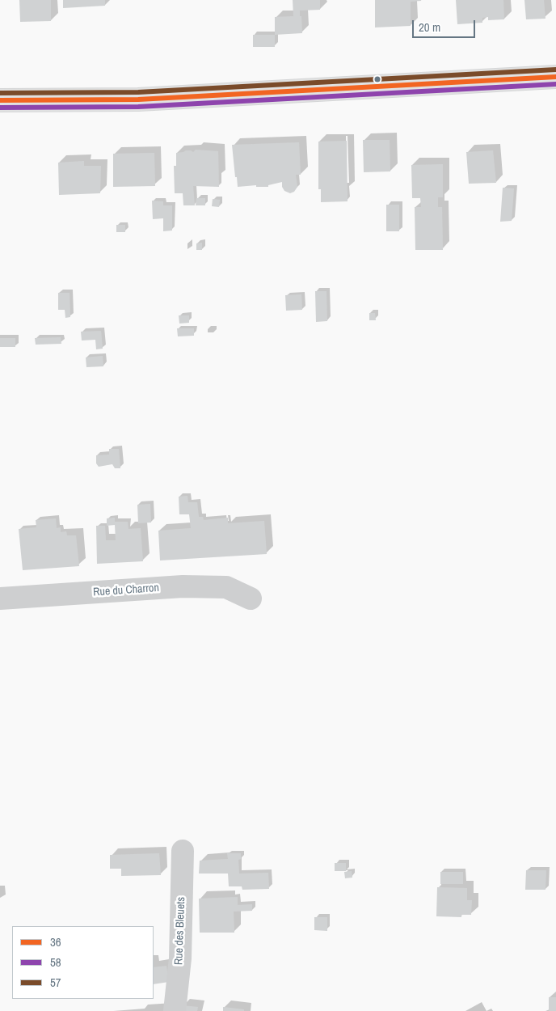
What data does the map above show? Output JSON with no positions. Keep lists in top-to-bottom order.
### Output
{
  "streets": {
    "street": ["Rue du Charron", "Rue des Bleuets"]
  },
  "lines": ["transit line 57", "transit line 36", "transit line 58"],
  "legend": ["36", "58", "57"],
  "scale_bar": "20 m"
}
